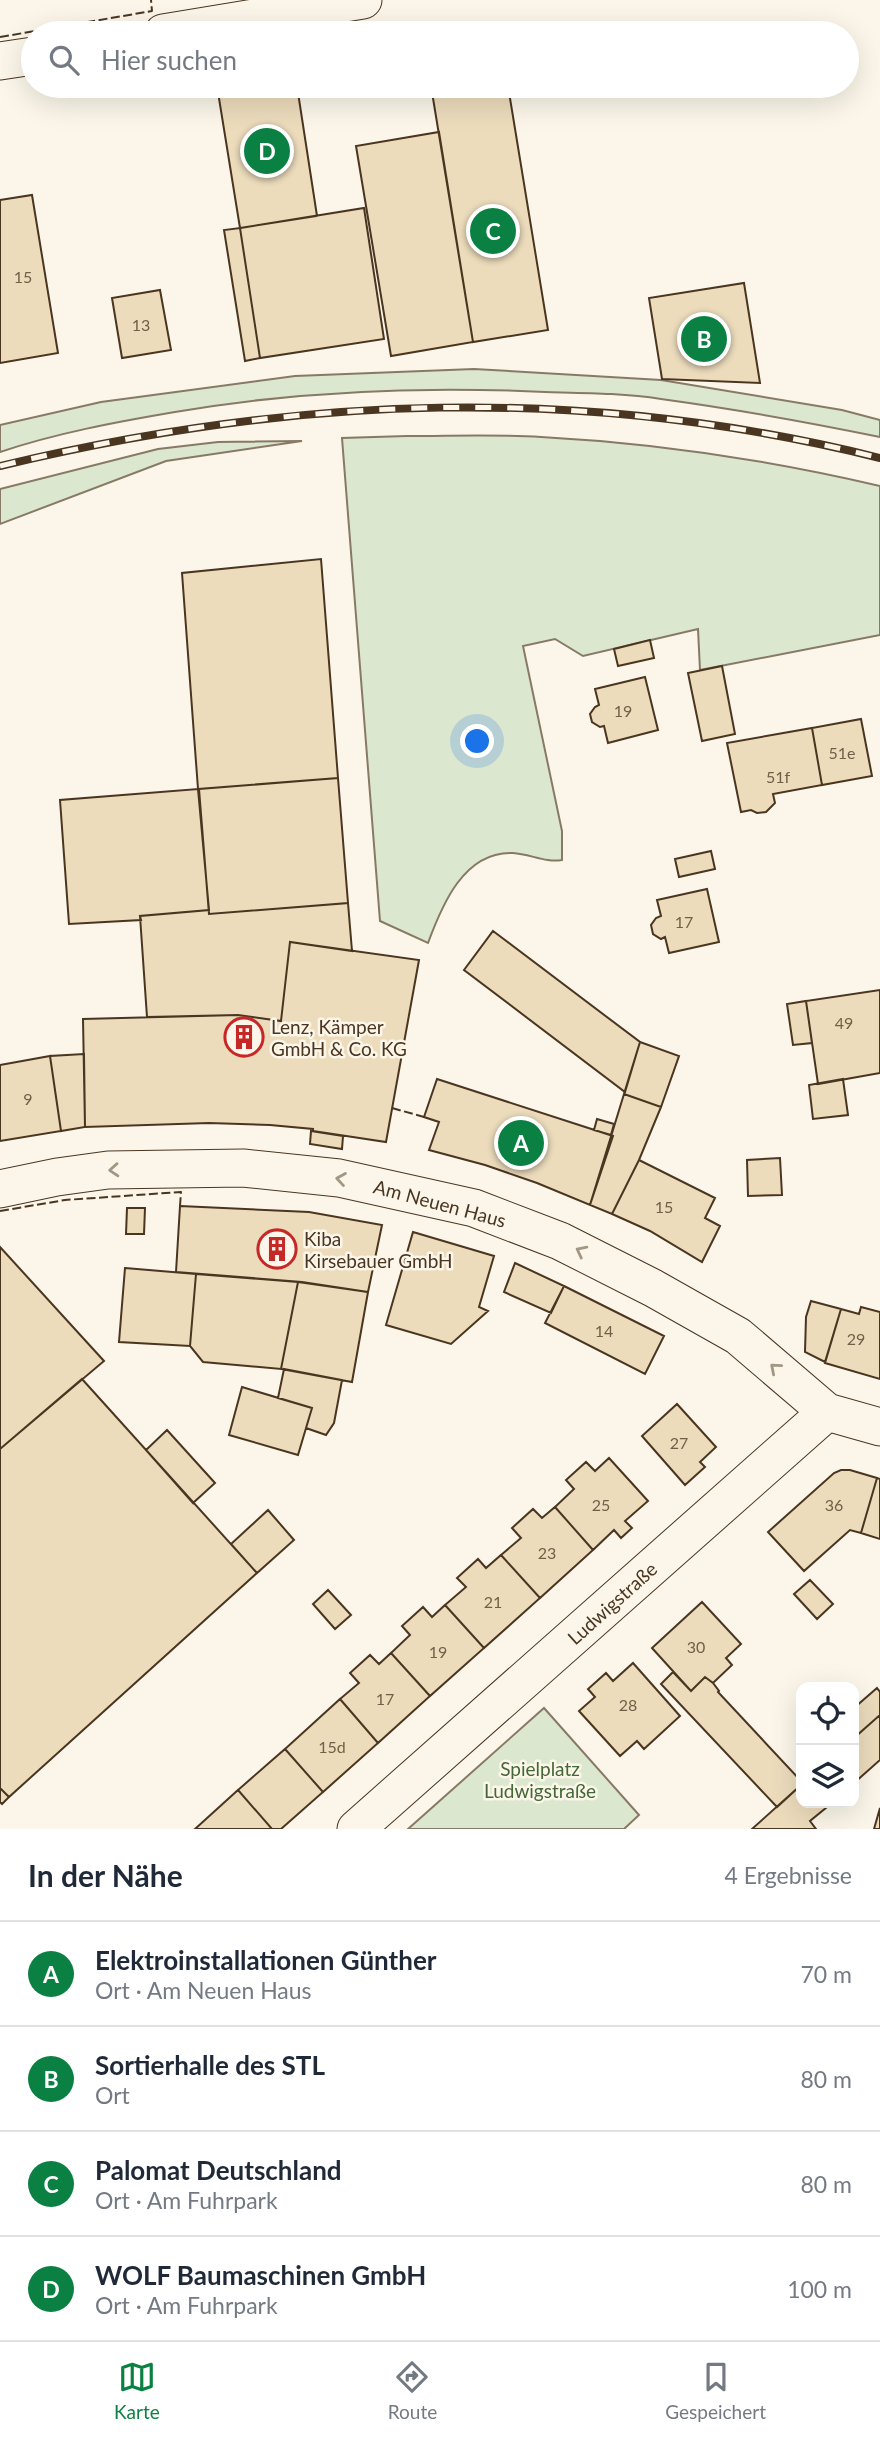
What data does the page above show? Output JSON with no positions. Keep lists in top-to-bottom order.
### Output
{
  "streets": {
    "street": ["Am Neuen Haus", "Ludwigstraße"]
  },
  "crossings": [
    ["Am Neuen Haus", "Ludwigstraße"]
  ],
  "one_way": ["Am Neuen Haus"],
  "parks": ["Spielplatz Ludwigstraße"],
  "places": {
    "building": ["Lenz, Kämper GmbH & Co. KG", "Kiba Kirsebauer GmbH"]
  },
  "house_numbers": [
    "15",
    "13",
    "19",
    "51e",
    "51f",
    "17",
    "49",
    "9",
    "15",
    "14",
    "29",
    "27",
    "25",
    "36",
    "23",
    "21",
    "30",
    "19",
    "17",
    "28",
    "15d"
  ],
  "page": {
    "search": "Hier suchen",
    "pins": [
      "D",
      "C",
      "B",
      "A"
    ],
    "heading": ["In der Nähe", "4 Ergebnisse"],
    "list": [
      {
        "mark": "A",
        "name": "Elektroinstallationen Günther",
        "note": "Ort · Am Neuen Haus",
        "value": "70 m"
      },
      {
        "mark": "B",
        "name": "Sortierhalle des STL",
        "note": "Ort",
        "value": "80 m"
      },
      {
        "mark": "C",
        "name": "Palomat Deutschland",
        "note": "Ort · Am Fuhrpark",
        "value": "80 m"
      },
      {
        "mark": "D",
        "name": "WOLF Baumaschinen GmbH",
        "note": "Ort · Am Fuhrpark",
        "value": "100 m"
      }
    ],
    "nav": ["Karte", "Route", "Gespeichert"]
  }
}
